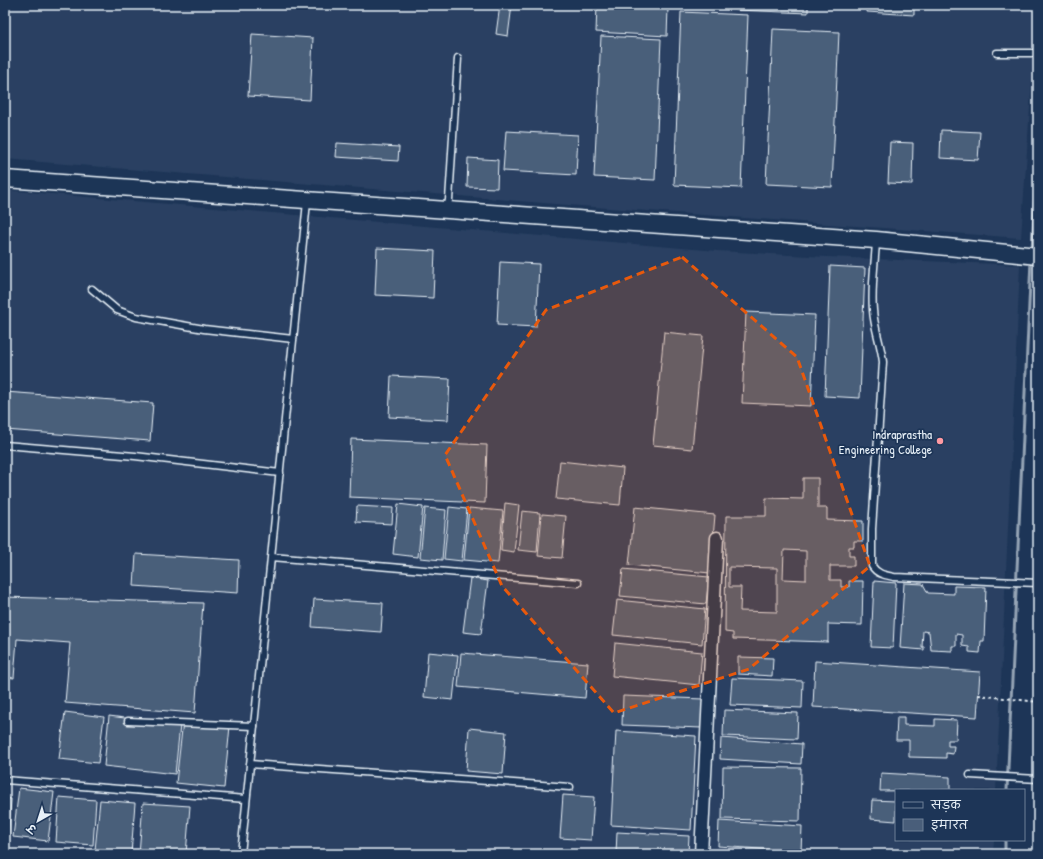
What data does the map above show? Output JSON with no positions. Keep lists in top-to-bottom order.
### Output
{
  "places": ["Indraprastha Engineering College"],
  "legend": ["सड़क", "इमारत"],
  "north": "bottom left"
}
